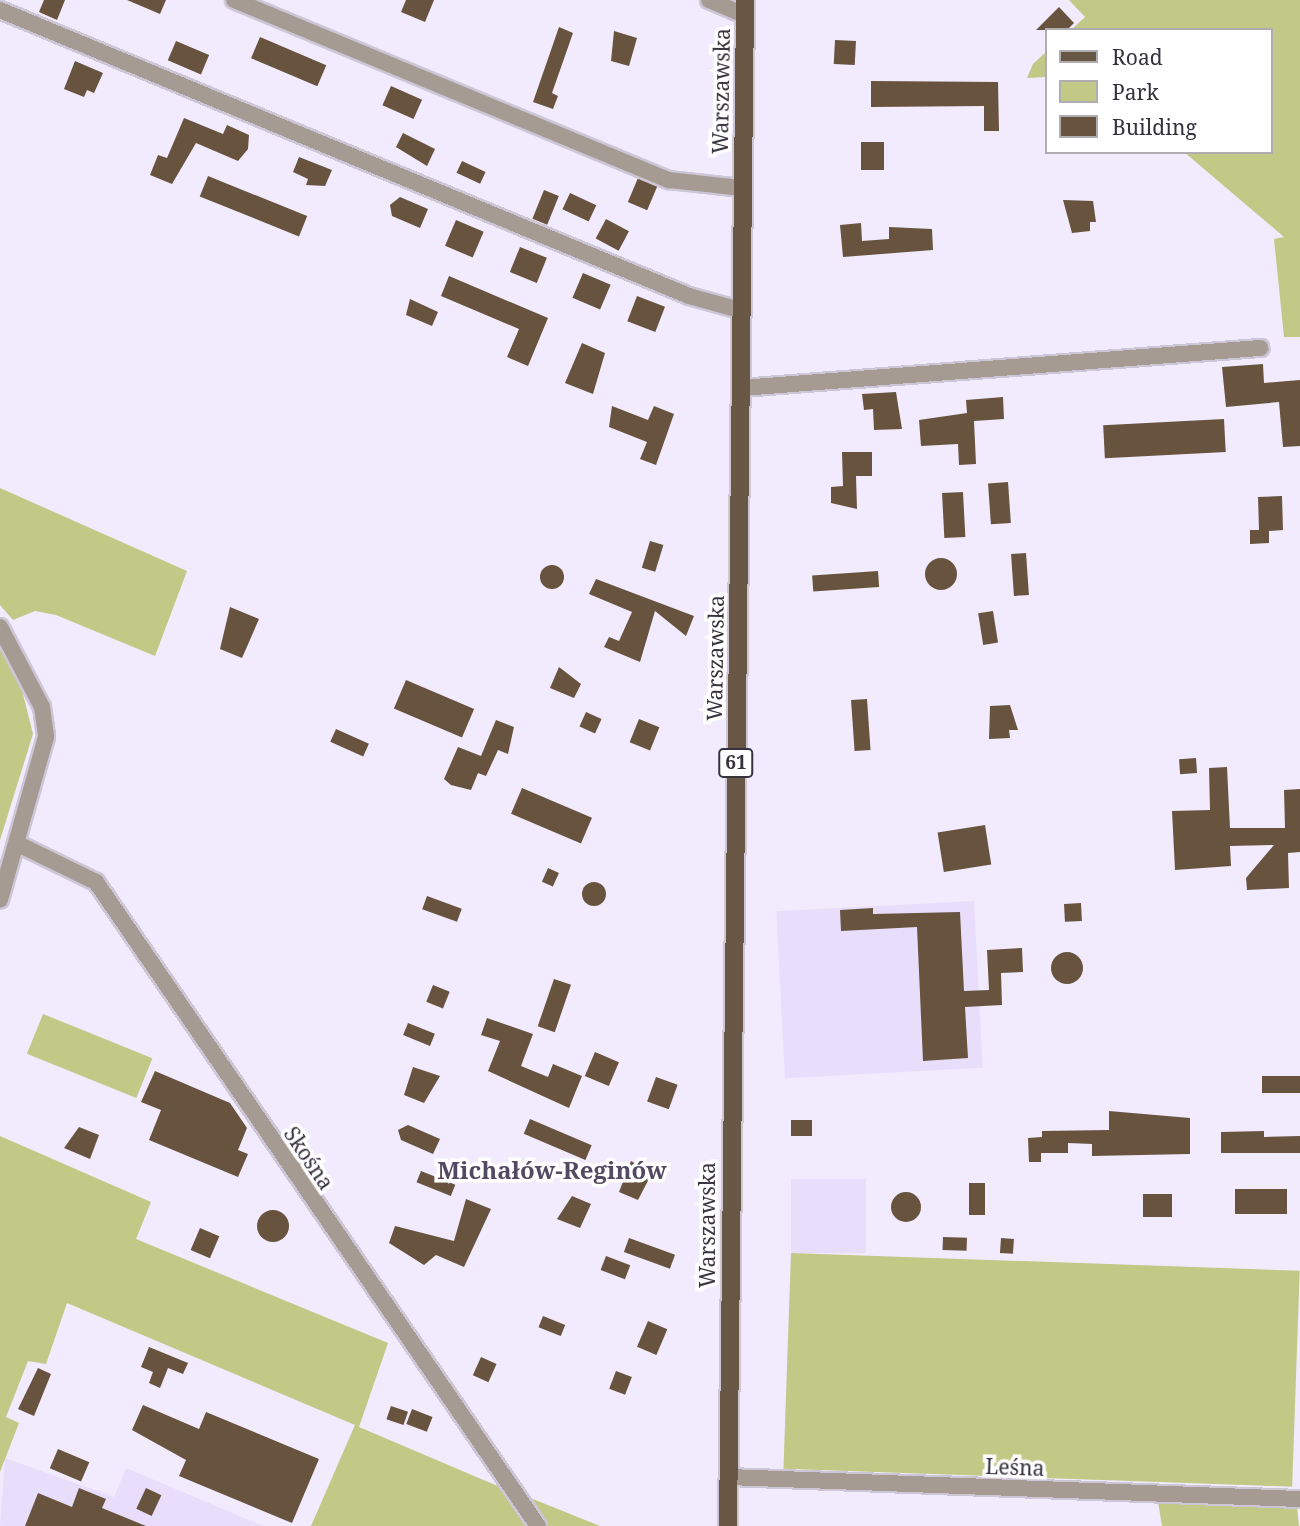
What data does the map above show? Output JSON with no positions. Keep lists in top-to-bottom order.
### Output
{
  "streets": {
    "main road": ["Warszawska", "61"],
    "street": ["Skośna", "Leśna"]
  },
  "crossings": [
    ["Warszawska", "Leśna"]
  ],
  "districts": ["Michałów-Reginów"],
  "legend": ["Road", "Park", "Building"]
}
